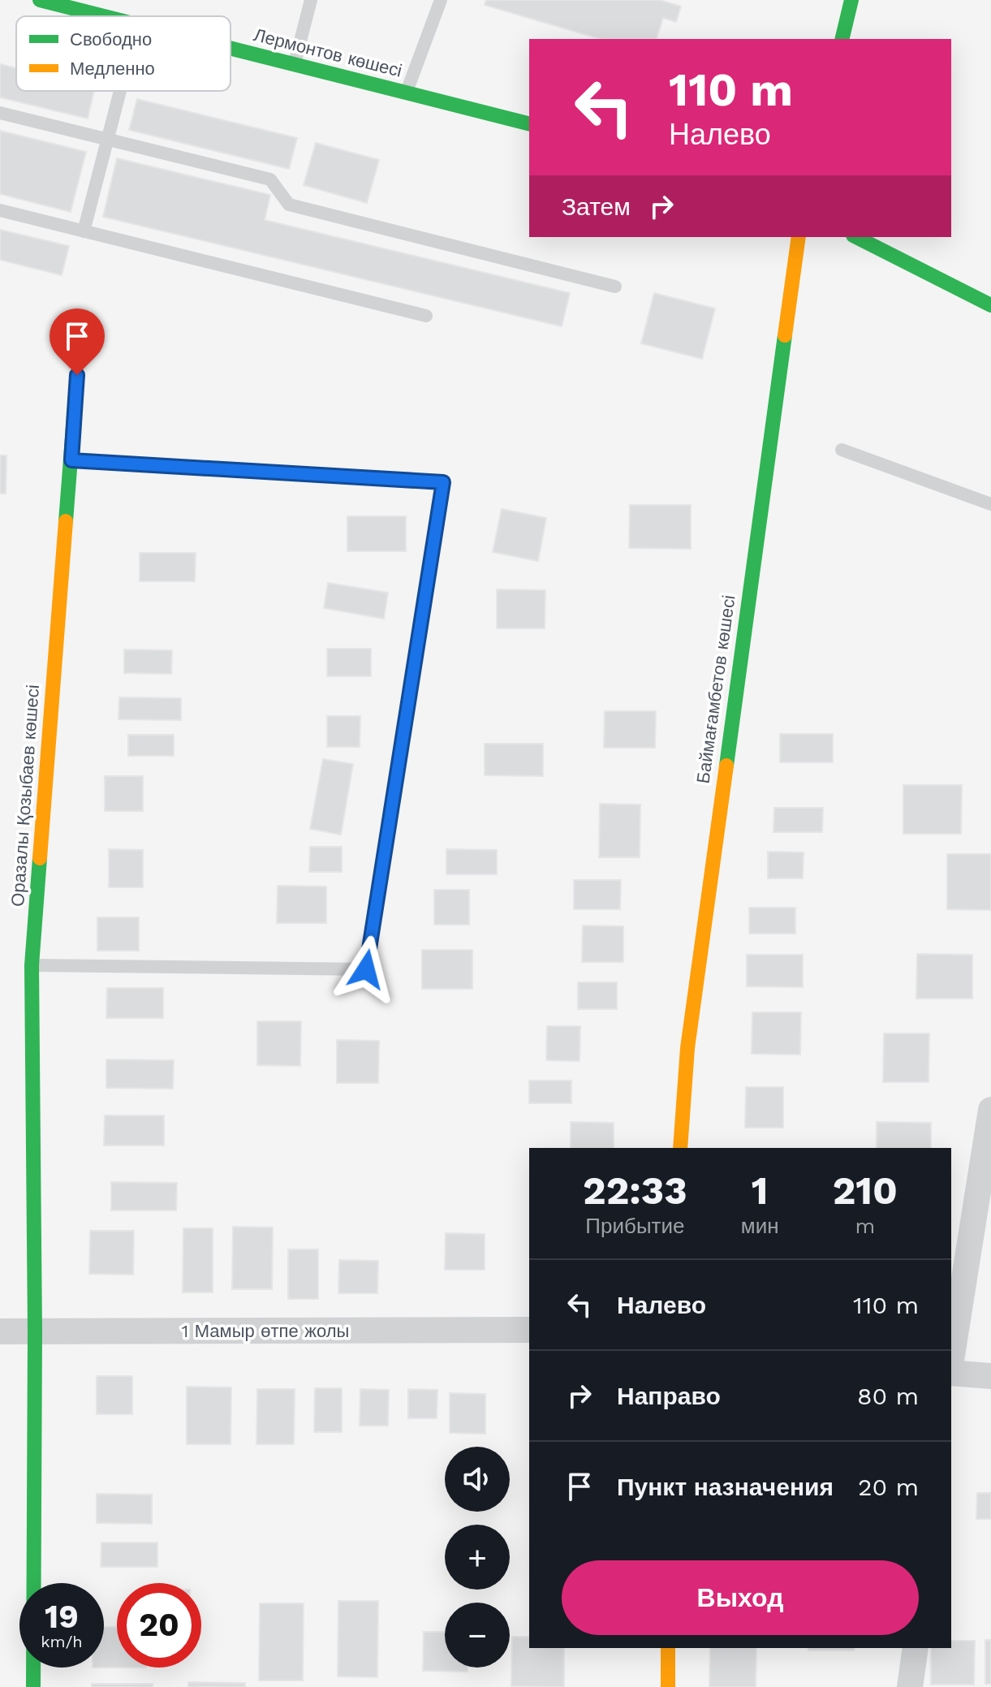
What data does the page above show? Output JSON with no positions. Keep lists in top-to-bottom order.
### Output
{
  "streets": {
    "street": [
      "Лермонтов көшесі",
      "Баймағамбетов көшесі",
      "Оразалы Қозыбаев көшесі",
      "1 Мамыр өтпе жолы"
    ]
  },
  "crossings": [
    ["Оразалы Қозыбаев көшесі", "1 Мамыр өтпе жолы"]
  ],
  "legend": ["Свободно", "Медленно"],
  "page": {
    "turn": ["110 m", "Налево"],
    "then": "Затем",
    "eta": [
      "22:33",
      "Прибытие",
      "1",
      "мин",
      "210",
      "m"
    ],
    "list": [
      {
        "name": "Налево",
        "value": "110 m"
      },
      {
        "name": "Направо",
        "value": "80 m"
      },
      {
        "name": "Пункт назначения",
        "value": "20 m"
      }
    ],
    "map_buttons": ["+", "−"],
    "buttons": "Выход",
    "speed": "19 km/h",
    "limit": "20"
  }
}
